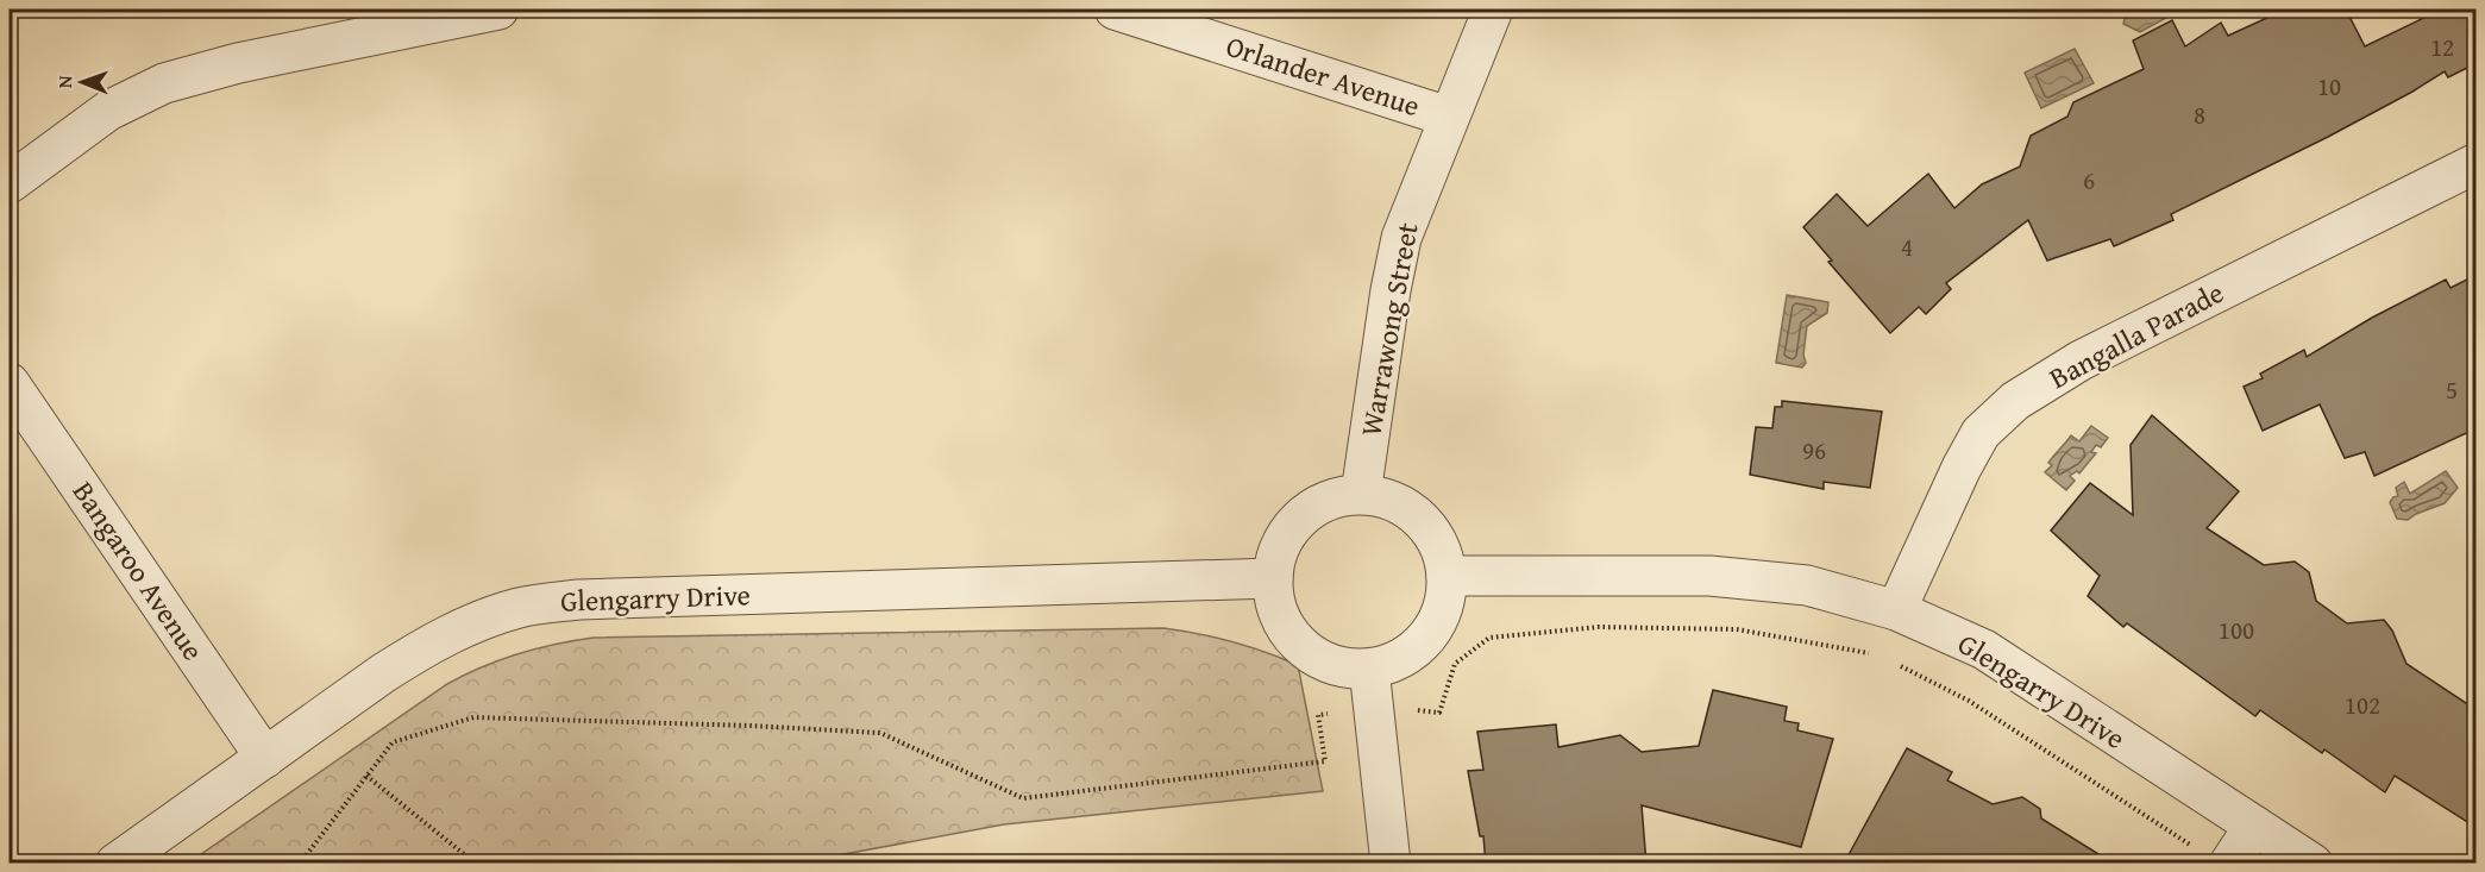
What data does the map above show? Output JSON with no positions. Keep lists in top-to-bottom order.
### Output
{
  "streets": {
    "street": [
      "Orlander Avenue",
      "Warrawong Street",
      "Bangalla Parade",
      "Bangaroo Avenue",
      "Glengarry Drive"
    ]
  },
  "crossings": [
    ["Orlander Avenue", "Warrawong Street"],
    ["Warrawong Street", "Glengarry Drive"],
    ["Bangalla Parade", "Glengarry Drive"],
    ["Bangaroo Avenue", "Glengarry Drive"]
  ],
  "house_numbers": [
    "12",
    "10",
    "8",
    "6",
    "4",
    "5",
    "96",
    "100",
    "102"
  ],
  "north": "left"
}
